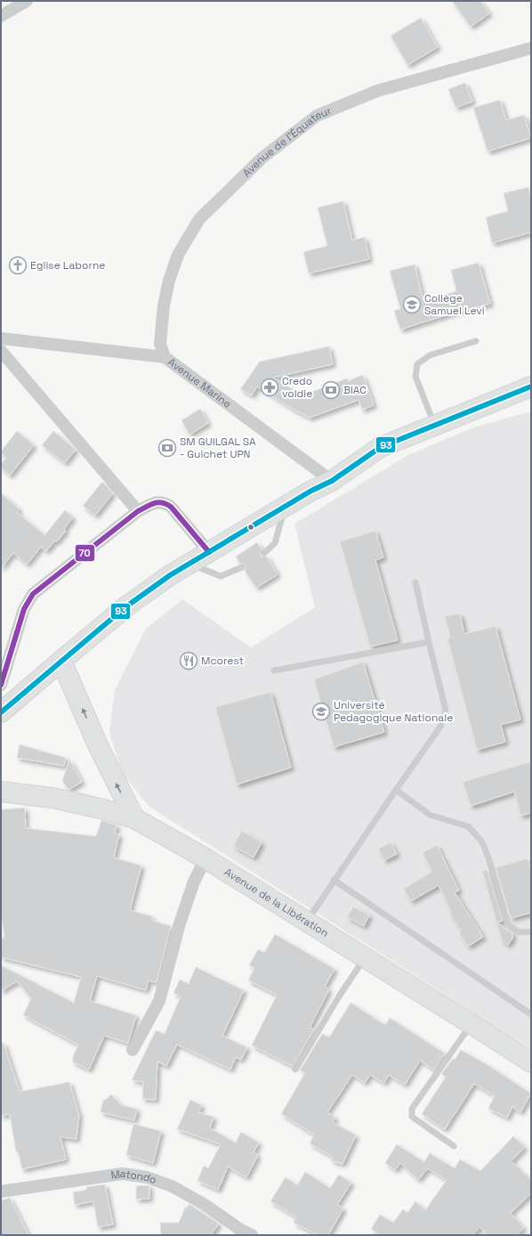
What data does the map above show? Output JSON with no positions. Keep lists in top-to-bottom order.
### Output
{
  "streets": {
    "main road": ["Avenue de la Libération"],
    "street": ["Avenue de l'Équateur", "Avenue Marine", "Matondo"]
  },
  "crossings": [
    ["Avenue de l'Équateur", "Avenue Marine"]
  ],
  "places": {
    "church": ["Eglise Laborne"],
    "school or university": ["Collège Samuel Levi", "Université Pedagogique Nationale"],
    "pharmacy": ["Credo voldie"],
    "bank": ["BIAC", "SM GUILGAL SA - Guichet UPN"],
    "restaurant": ["Mcorest"]
  },
  "lines": ["transit line 93", "transit line 70"]
}
